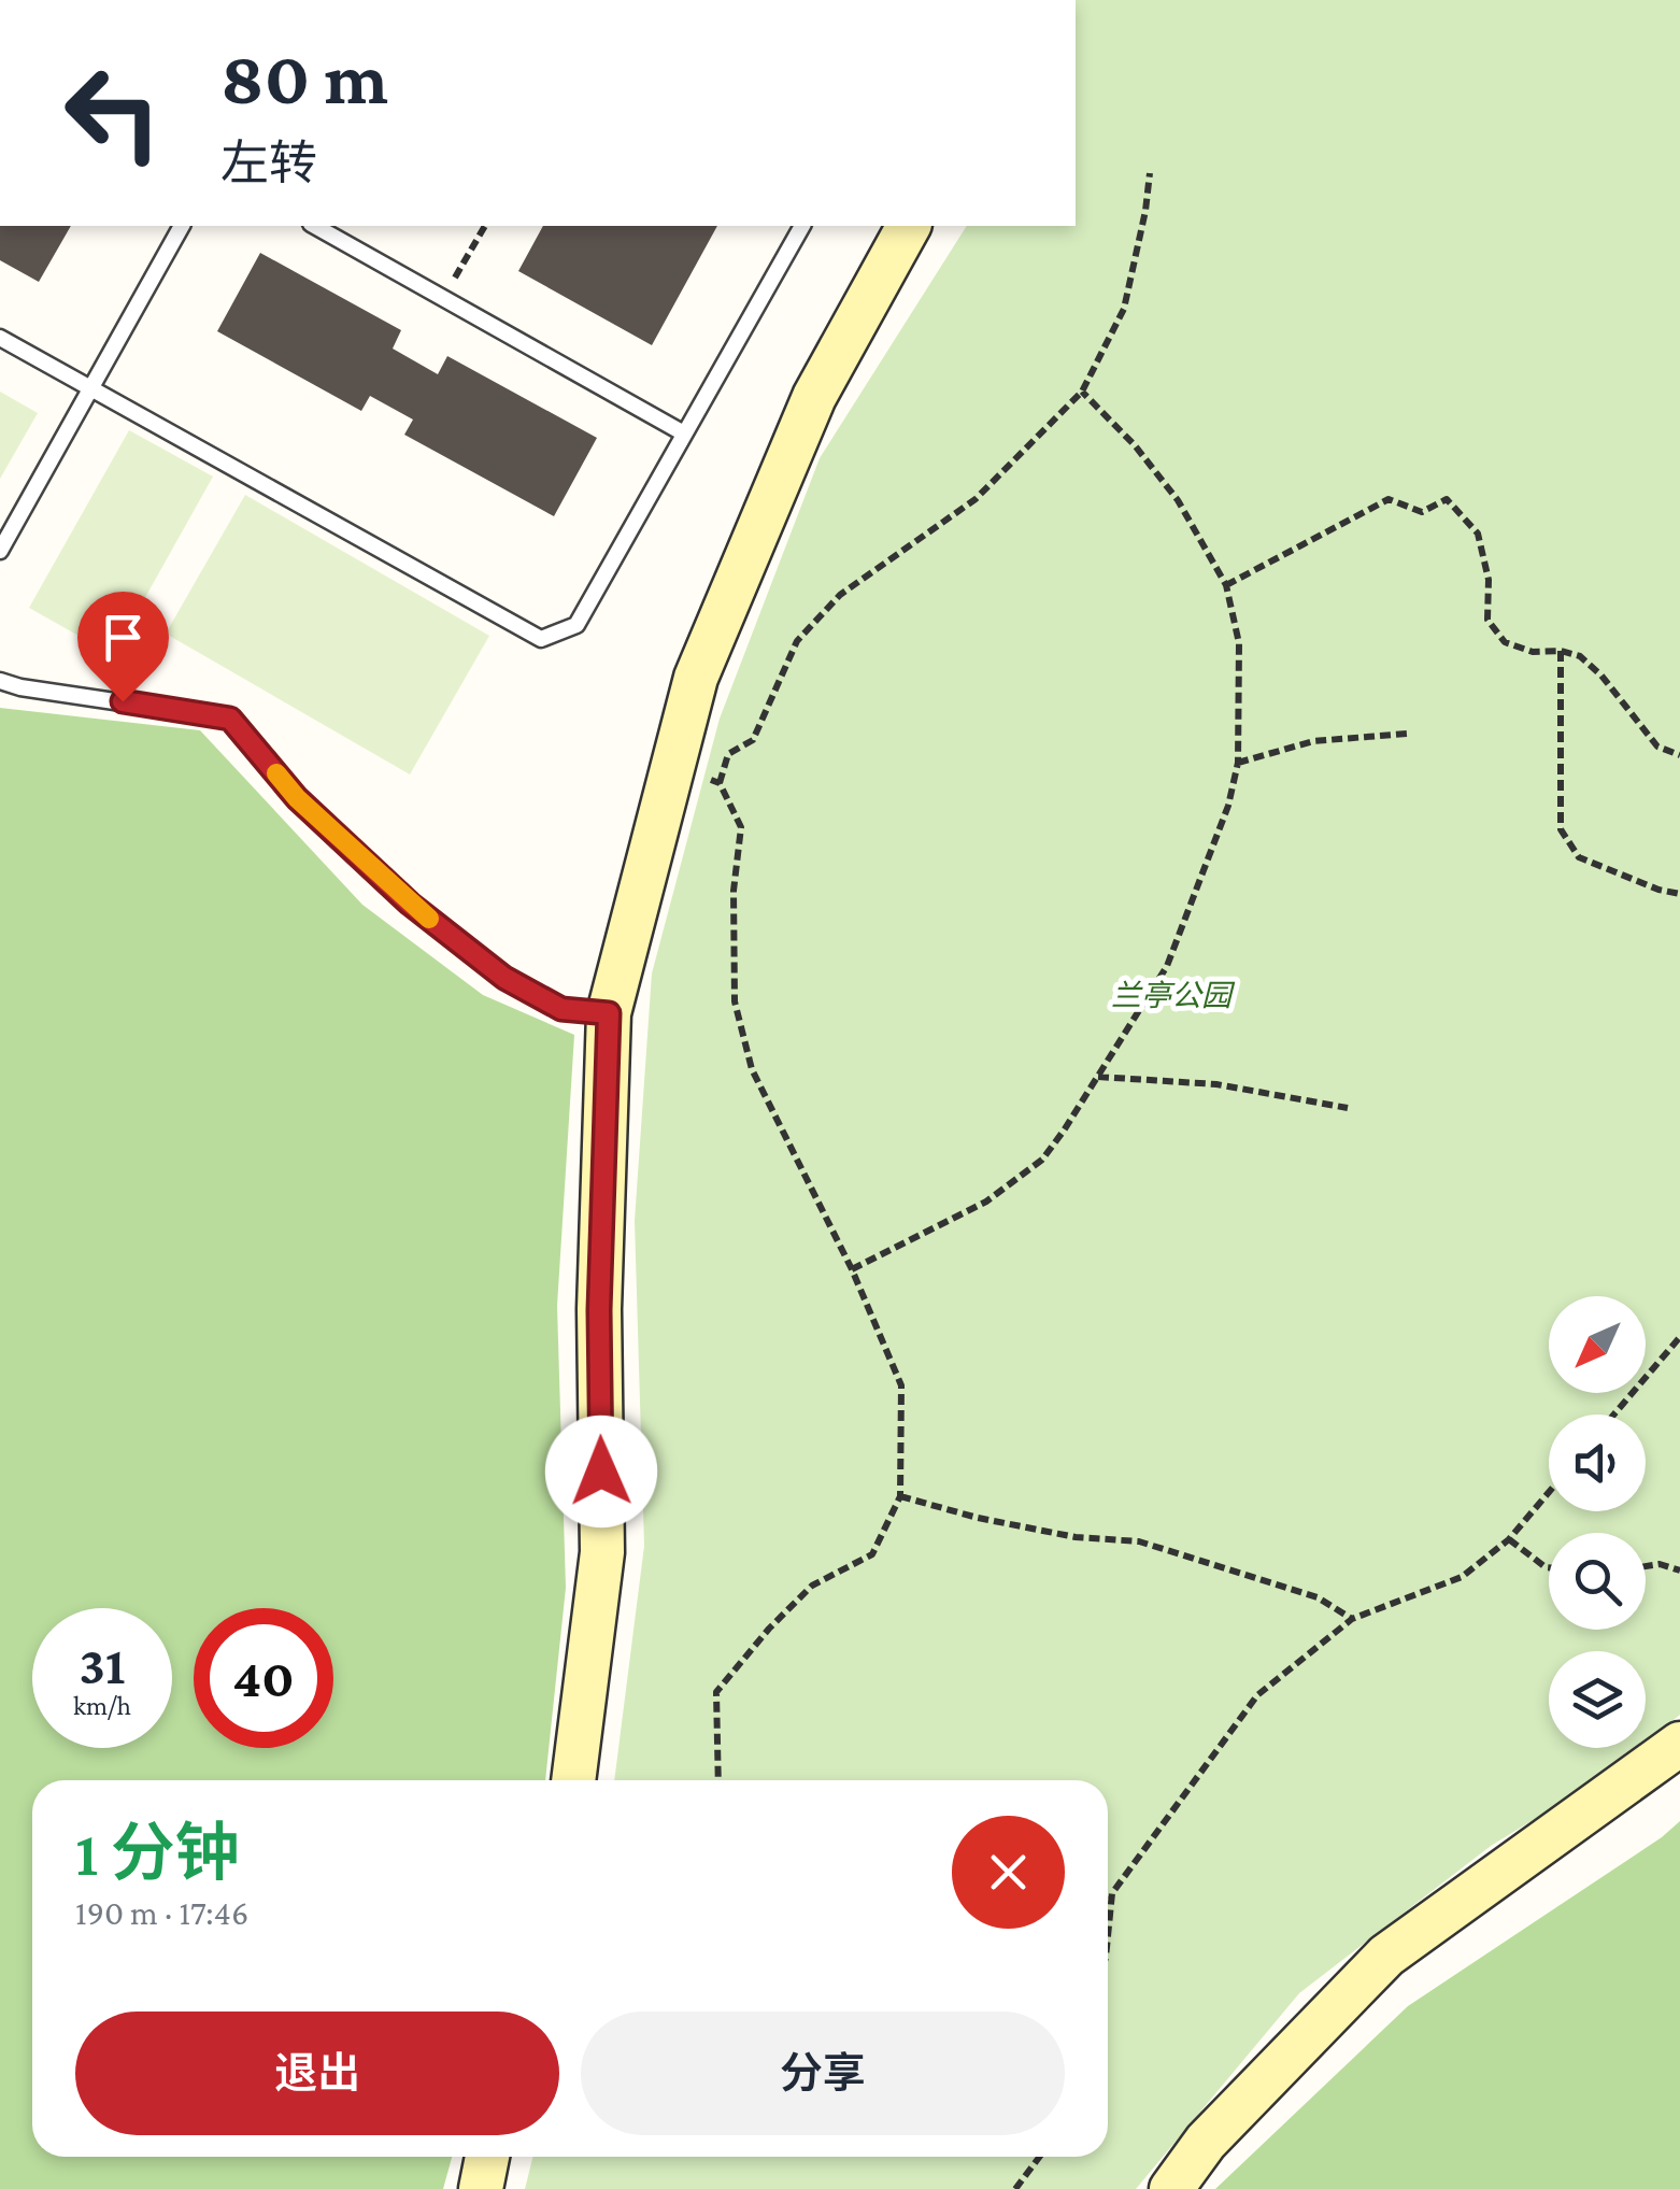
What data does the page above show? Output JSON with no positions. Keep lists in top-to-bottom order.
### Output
{
  "parks": ["兰亭公园"],
  "north": "bottom left",
  "page": {
    "turn": ["80 m", "左转"],
    "speed": "31 km/h",
    "limit": "40",
    "heading": ["1 分钟", "190 m · 17:46"],
    "buttons": ["退出", "分享"]
  }
}
